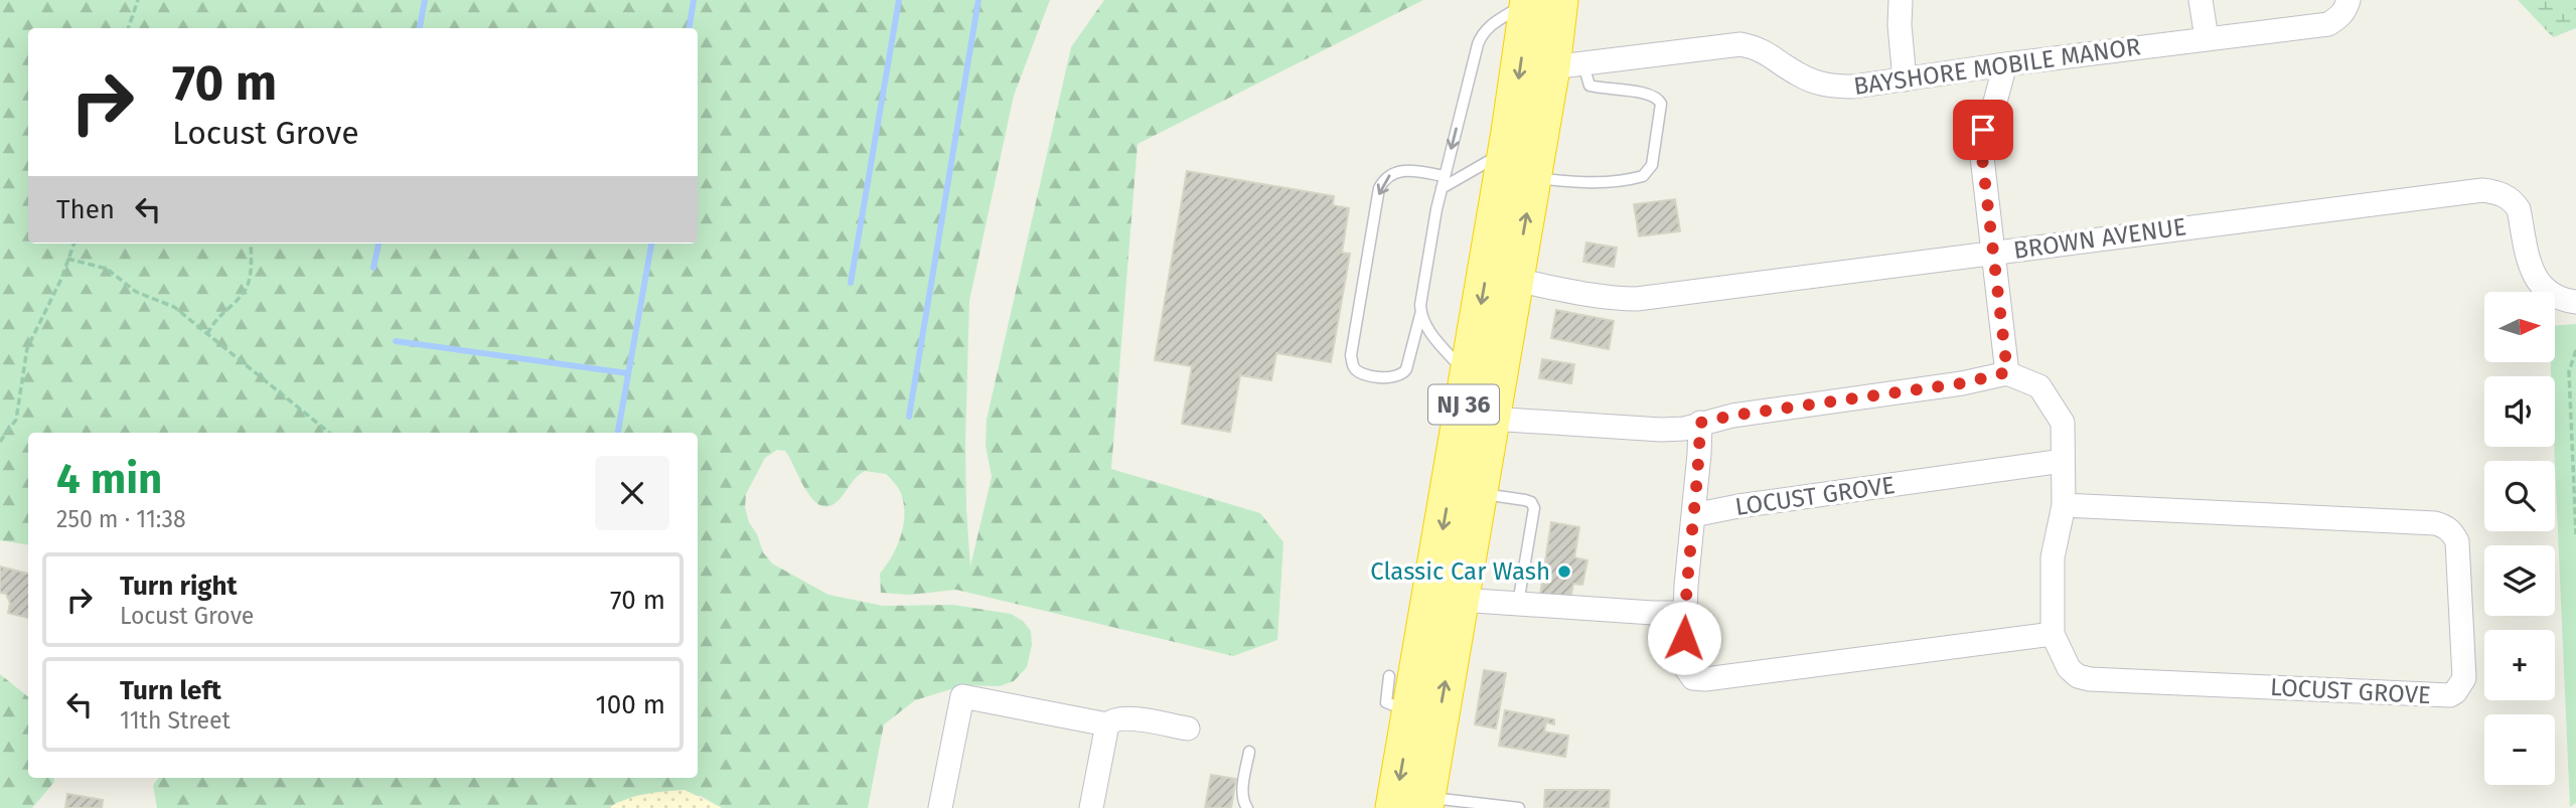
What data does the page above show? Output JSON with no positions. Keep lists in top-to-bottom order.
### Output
{
  "streets": {
    "highway": ["NJ 36"],
    "street": ["BAYSHORE MOBILE MANOR", "BROWN AVENUE", "LOCUST GROVE"]
  },
  "crossings": [
    ["BAYSHORE MOBILE MANOR", "NJ 36"],
    ["BROWN AVENUE", "NJ 36"]
  ],
  "places": ["Classic Car Wash"],
  "north": "right",
  "page": {
    "turn": ["70 m", "Locust Grove"],
    "then": "Then",
    "map_buttons": ["+", "−"],
    "heading": ["4 min", "250 m · 11:38"],
    "list": [
      {
        "name": "Turn right",
        "note": "Locust Grove",
        "value": "70 m"
      },
      {
        "name": "Turn left",
        "note": "11th Street",
        "value": "100 m"
      }
    ]
  }
}
